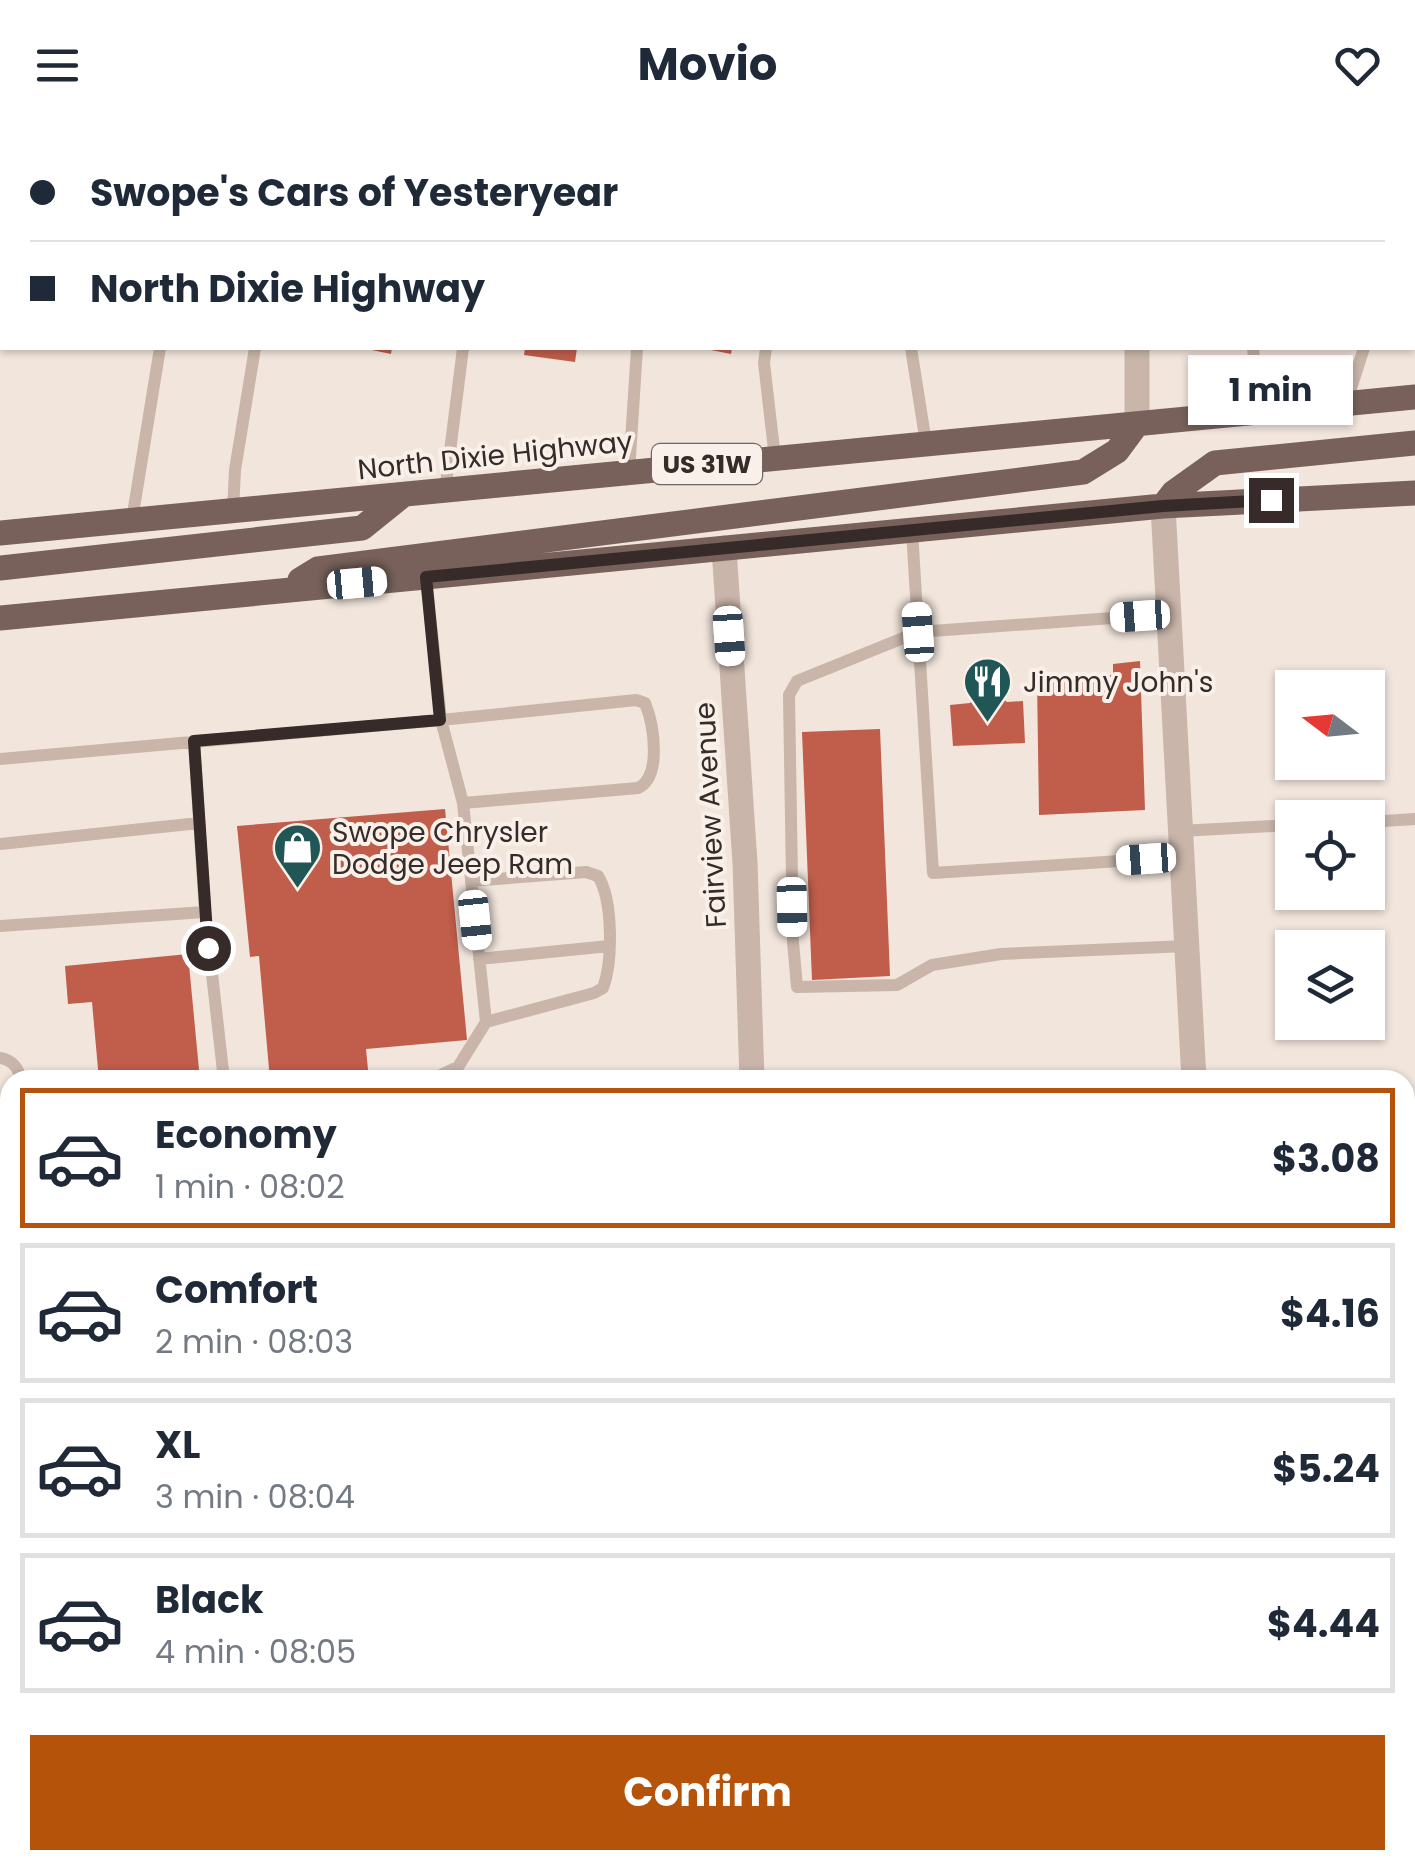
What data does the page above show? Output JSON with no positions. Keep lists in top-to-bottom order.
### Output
{
  "streets": {
    "main road": ["North Dixie Highway", "US 31W"],
    "street": ["Fairview Avenue"]
  },
  "places": {
    "restaurant": ["Jimmy John's"],
    "shop": ["Swope Chrysler Dodge Jeep Ram"]
  },
  "north": "left",
  "page": {
    "header": "Movio",
    "banner": ["Swope's Cars of Yesteryear", "North Dixie Highway"],
    "bubble": "1 min",
    "list": [
      {
        "name": "Economy",
        "note": "1 min · 08:02",
        "value": "$3.08"
      },
      {
        "name": "Comfort",
        "note": "2 min · 08:03",
        "value": "$4.16"
      },
      {
        "name": "XL",
        "note": "3 min · 08:04",
        "value": "$5.24"
      },
      {
        "name": "Black",
        "note": "4 min · 08:05",
        "value": "$4.44"
      }
    ],
    "buttons": "Confirm"
  }
}
